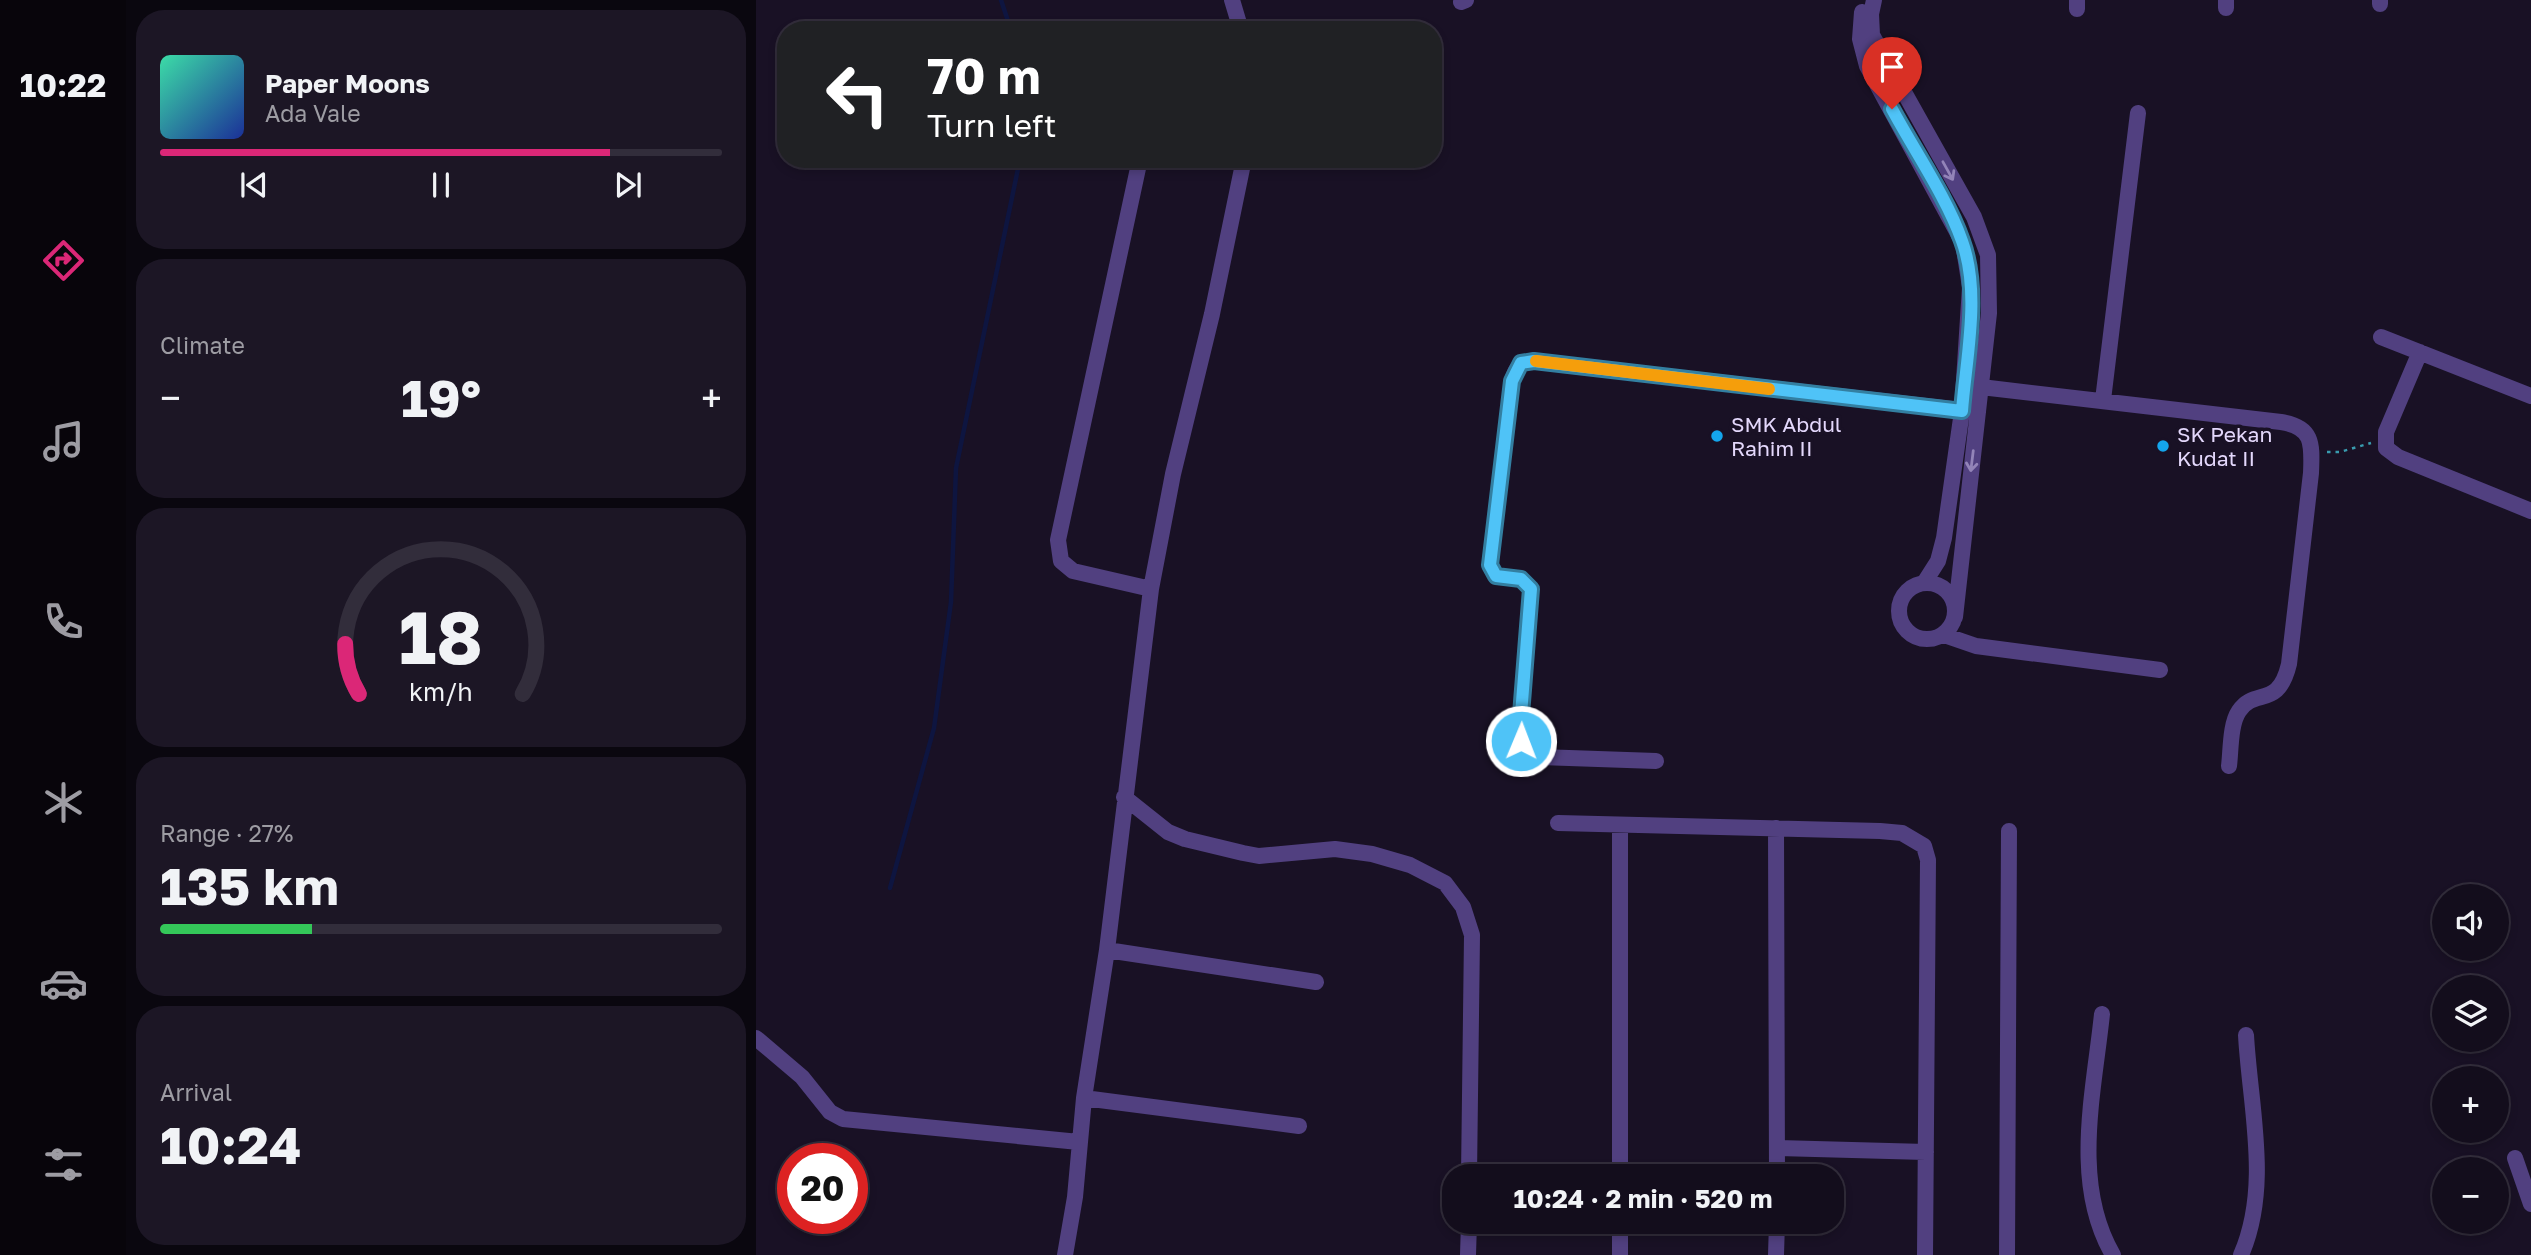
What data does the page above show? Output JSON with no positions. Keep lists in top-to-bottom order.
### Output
{
  "places": ["SMK Abdul Rahim II", "SK Pekan Kudat II"],
  "page": {
    "tabs": "10:22",
    "turn": ["70 m", "Turn left"],
    "song": ["Paper Moons", "Ada Vale"],
    "tile": [
      "Climate",
      ["Range · 27%", "135 km"],
      ["Arrival", "10:24"]
    ],
    "heat": ["−", "19°", "+"],
    "map_buttons": ["+", "−"],
    "limit": "20",
    "trip": "10:24 · 2 min · 520 m",
    "gauge": ["18", "km/h"]
  }
}
